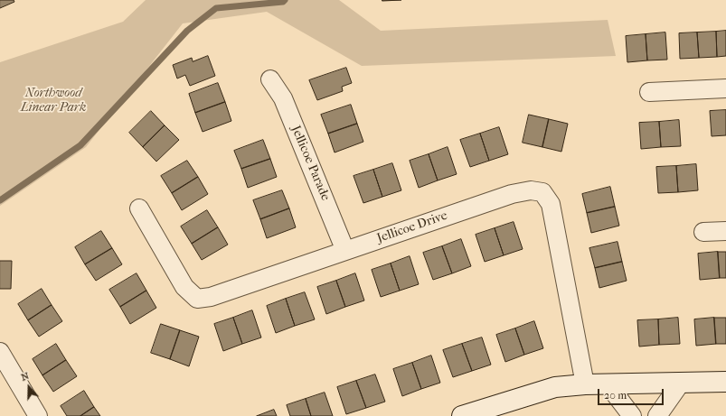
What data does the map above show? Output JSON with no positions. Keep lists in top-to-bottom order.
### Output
{
  "streets": {
    "street": ["Jellicoe Parade", "Jellicoe Drive"]
  },
  "crossings": [
    ["Jellicoe Parade", "Jellicoe Drive"]
  ],
  "parks": ["Northwood Linear Park"],
  "scale_bar": "20 m",
  "north": "top"
}
